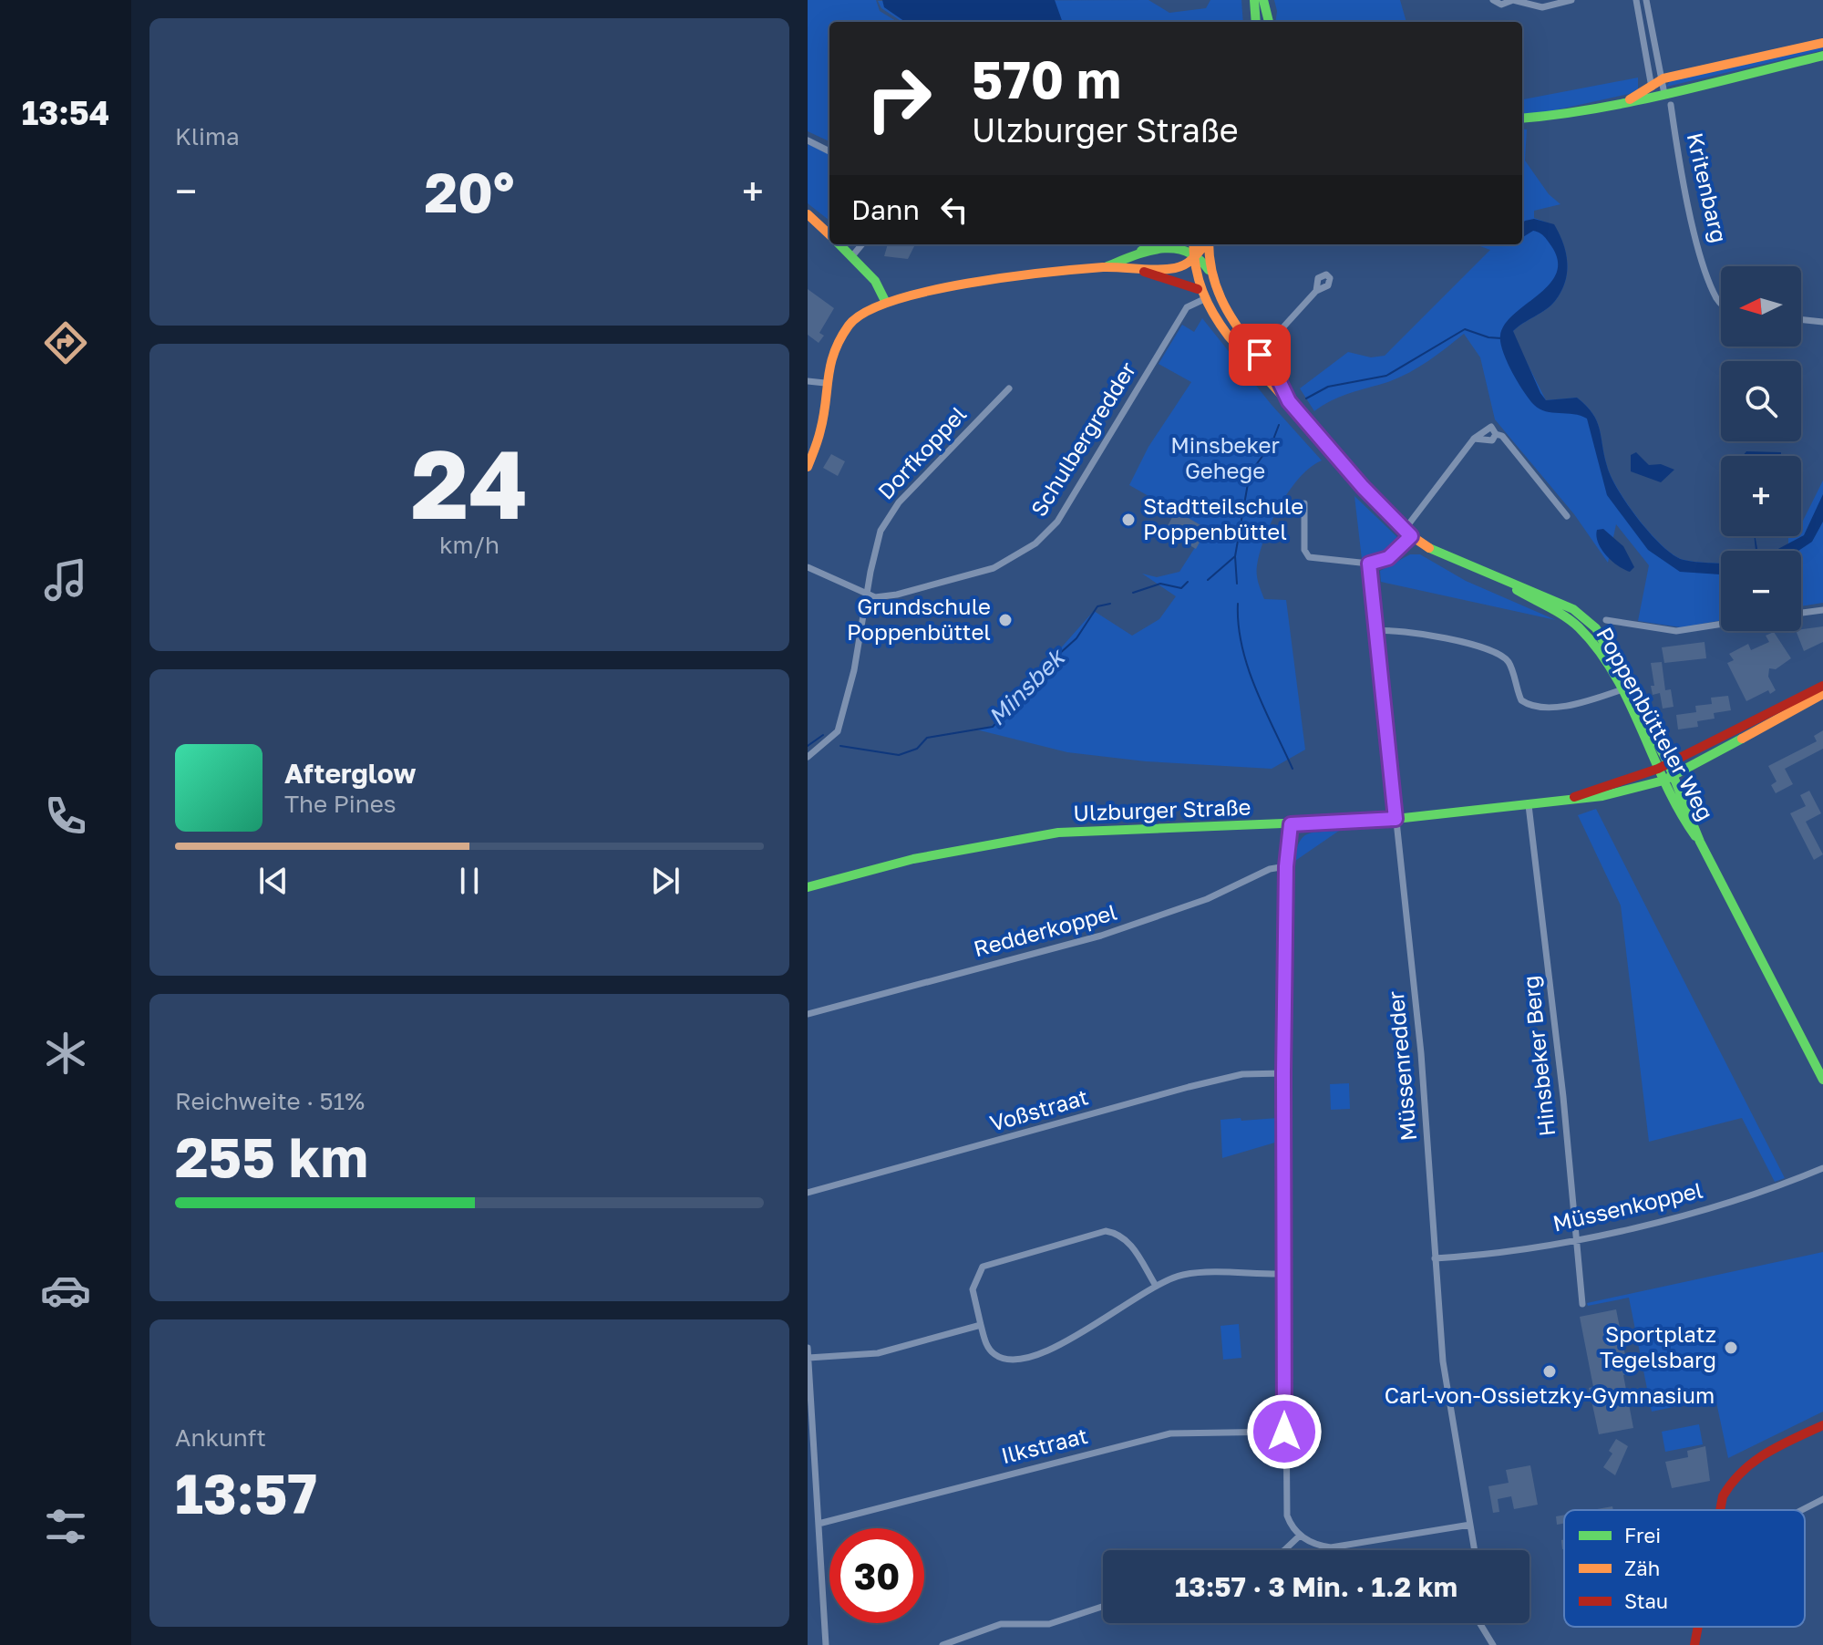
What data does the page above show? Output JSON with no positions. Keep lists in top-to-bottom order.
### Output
{
  "streets": {
    "main road": ["Poppenbütteler Weg", "Ulzburger Straße"],
    "street": [
      "Kritenbarg",
      "Schulbergredder",
      "Dorfkoppel",
      "Redderkoppel",
      "Hinsbeker Berg",
      "Müssenredder",
      "Voßstraat",
      "Müssenkoppel",
      "Ilkstraat"
    ]
  },
  "crossings": [
    ["Schulbergredder", "Dorfkoppel"],
    ["Schulbergredder", "Poppenbütteler Weg"],
    ["Poppenbütteler Weg", "Ulzburger Straße"],
    ["Ulzburger Straße", "Hinsbeker Berg"],
    ["Ulzburger Straße", "Müssenredder"],
    ["Hinsbeker Berg", "Müssenkoppel"],
    ["Müssenredder", "Müssenkoppel"]
  ],
  "water": ["Minsbek"],
  "parks": ["Minsbeker Gehege"],
  "places": [
    "Stadtteilschule Poppenbüttel",
    "Grundschule Poppenbüttel",
    "Sportplatz Tegelsbarg",
    "Carl-von-Ossietzky-Gymnasium"
  ],
  "legend": ["Frei", "Zäh", "Stau"],
  "north": "left",
  "page": {
    "tabs": "13:54",
    "tile": [
      "Klima",
      ["24", "km/h"],
      ["Reichweite · 51%", "255 km"],
      ["Ankunft", "13:57"]
    ],
    "turn": ["570 m", "Ulzburger Straße"],
    "heat": ["−", "20°", "+"],
    "then": "Dann",
    "map_buttons": ["+", "−"],
    "song": ["Afterglow", "The Pines"],
    "limit": "30",
    "trip": "13:57 · 3 Min. · 1.2 km"
  }
}
